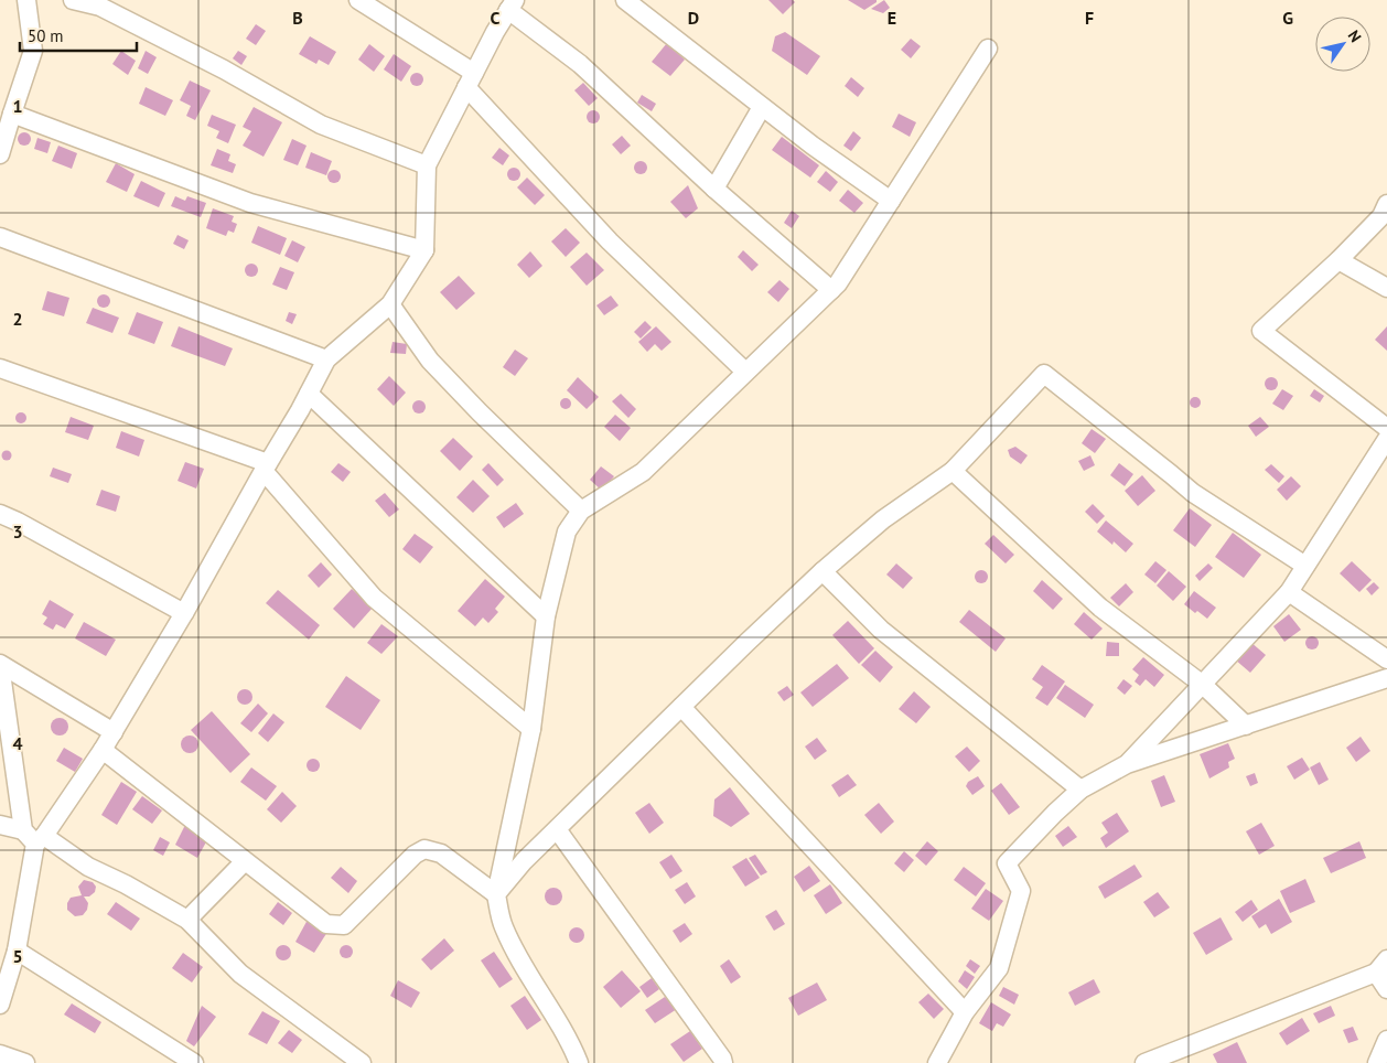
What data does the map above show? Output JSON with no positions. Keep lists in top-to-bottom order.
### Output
{
  "scale_bar": "50 m",
  "north": "top right",
  "grid": {
    "columns": [
      "B",
      "C",
      "D",
      "E",
      "F",
      "G"
    ],
    "rows": [
      "1",
      "2",
      "3",
      "4",
      "5"
    ]
  }
}
